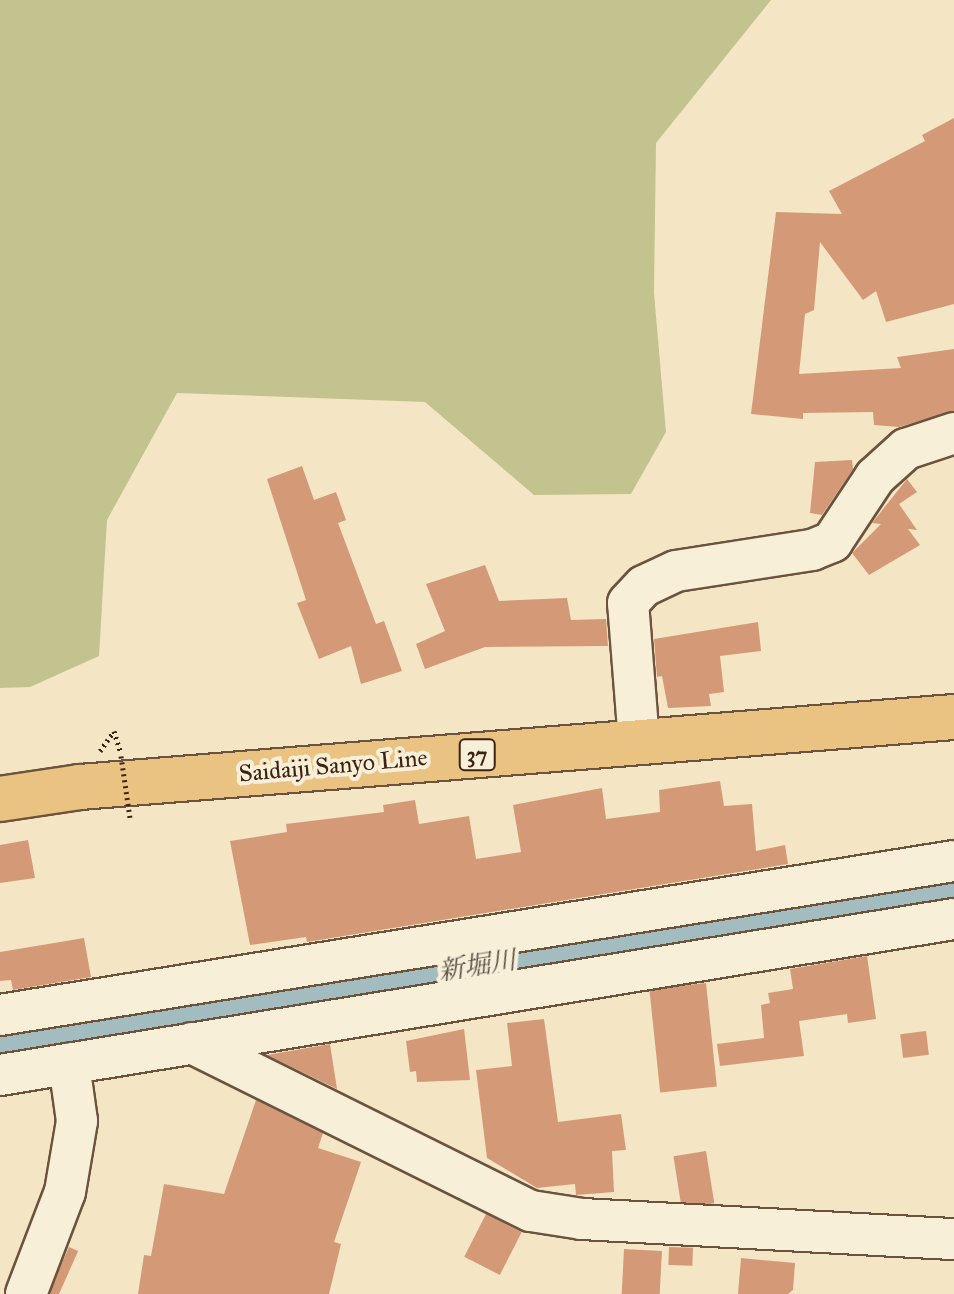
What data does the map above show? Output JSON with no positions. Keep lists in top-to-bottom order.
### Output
{
  "streets": {
    "main road": ["37", "Saidaiji Sanyo Line"]
  },
  "water": ["新堀川"]
}
